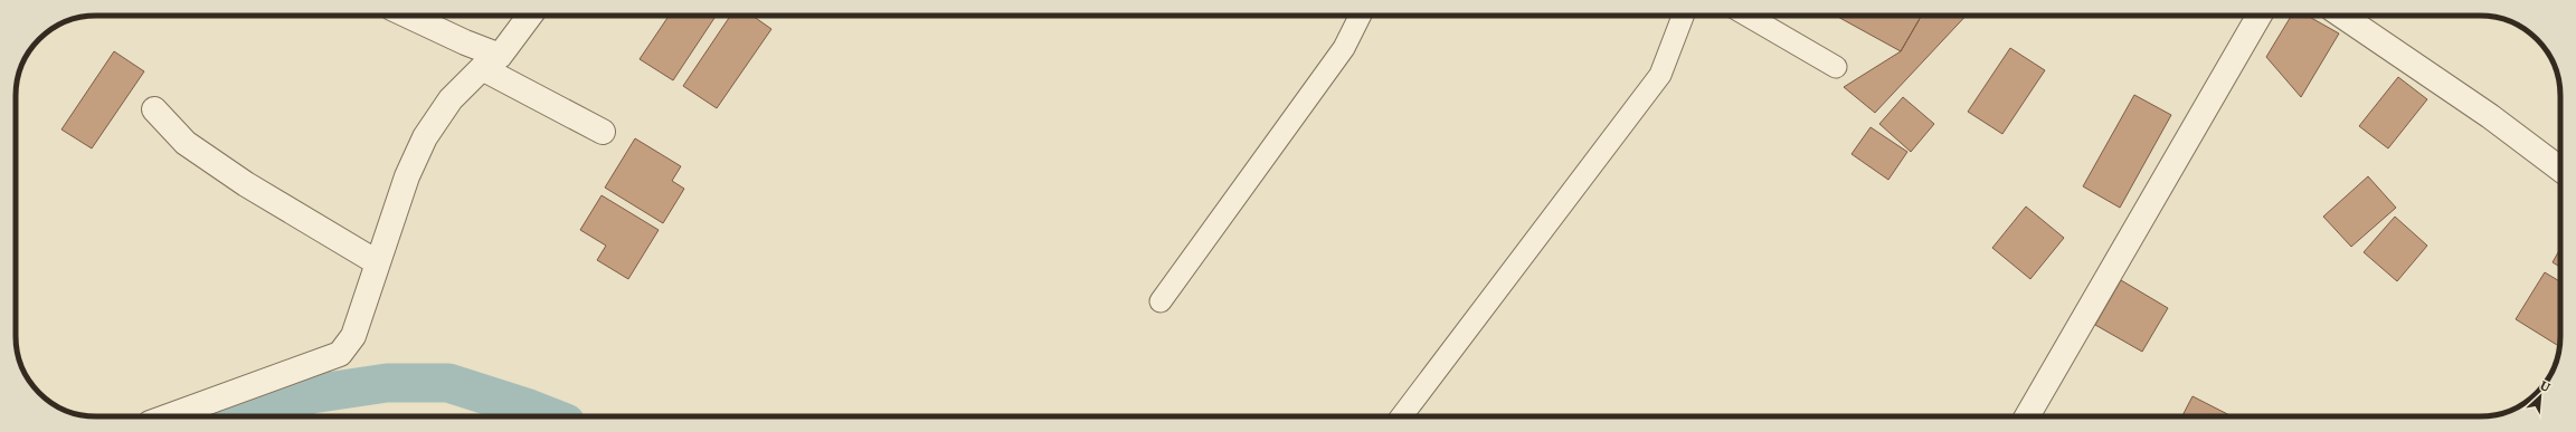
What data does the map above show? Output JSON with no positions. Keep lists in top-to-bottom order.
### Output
{
  "north": "top right"
}
